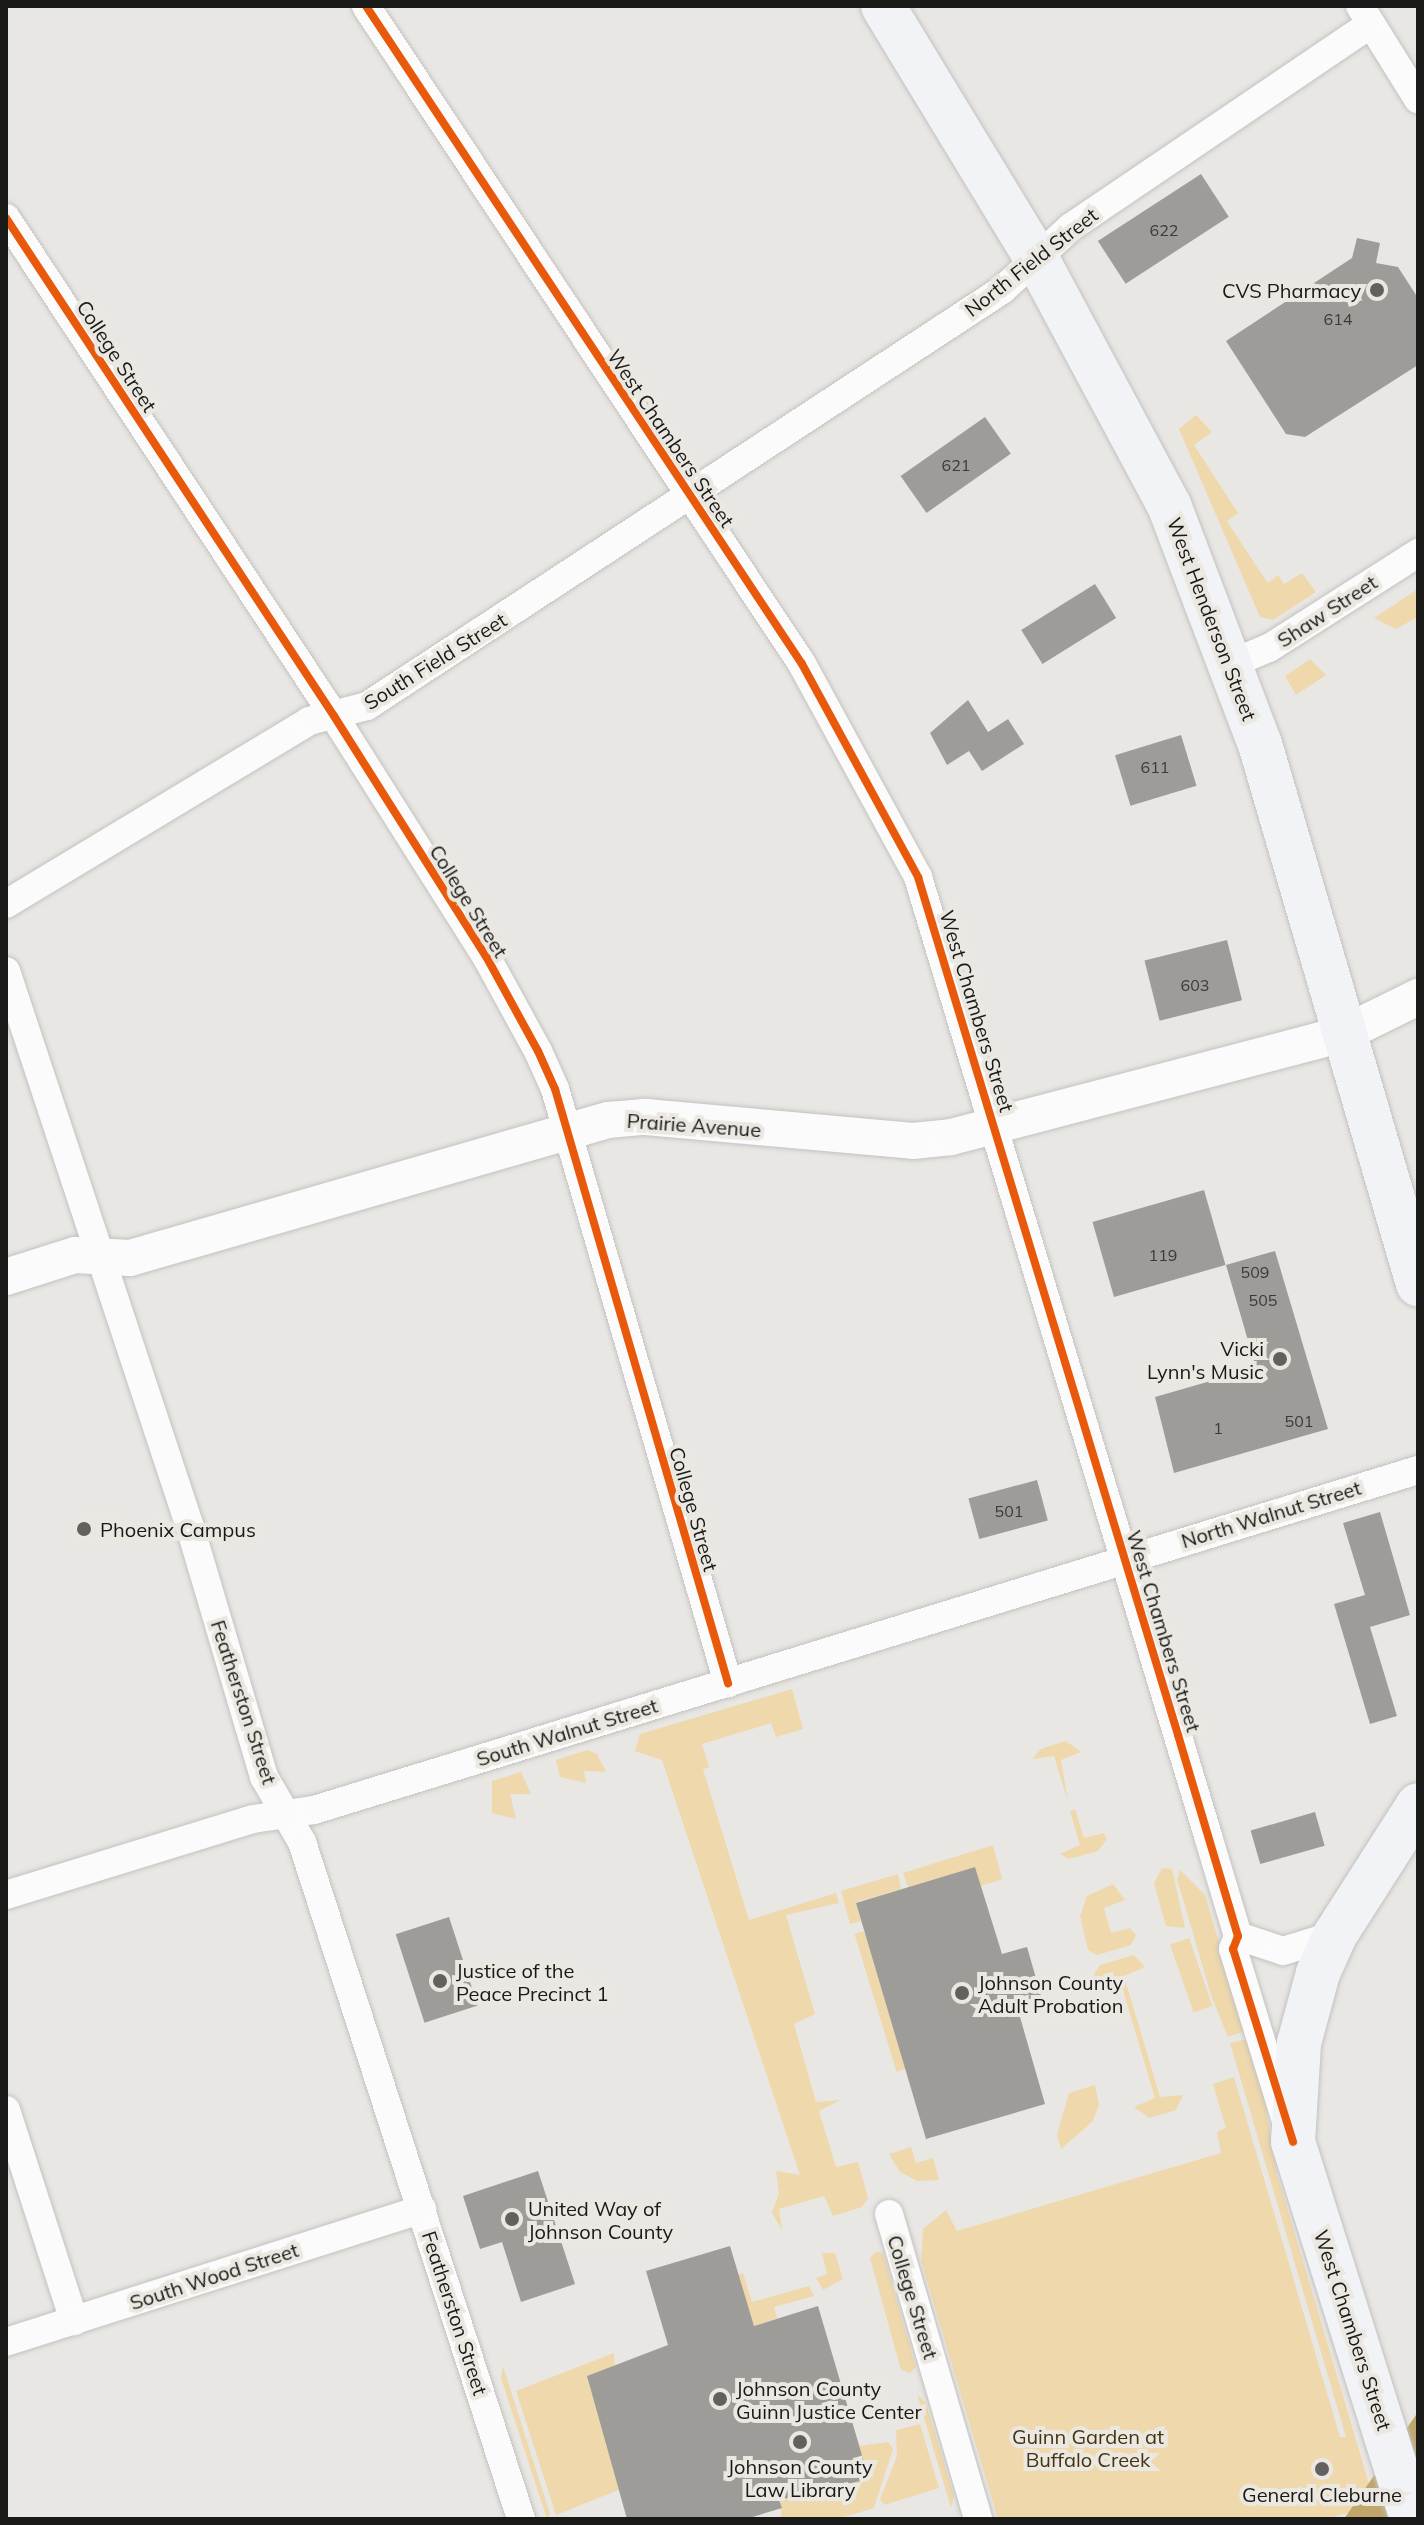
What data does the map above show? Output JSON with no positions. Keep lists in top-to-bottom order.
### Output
{
  "streets": {
    "main road": ["West Chambers Street", "West Henderson Street"],
    "street": [
      "North Field Street",
      "College Street",
      "Shaw Street",
      "South Field Street",
      "Prairie Avenue",
      "North Walnut Street",
      "Featherston Street",
      "South Walnut Street",
      "South Wood Street"
    ]
  },
  "crossings": [
    ["North Field Street", "West Chambers Street"],
    ["North Field Street", "West Henderson Street"],
    ["North Field Street", "South Field Street"],
    ["College Street", "South Field Street"],
    ["College Street", "Prairie Avenue"],
    ["College Street", "South Walnut Street"],
    ["West Chambers Street", "South Field Street"],
    ["West Chambers Street", "Prairie Avenue"],
    ["West Chambers Street", "North Walnut Street"],
    ["West Chambers Street", "South Walnut Street"],
    ["Shaw Street", "West Henderson Street"],
    ["West Henderson Street", "Prairie Avenue"],
    ["Prairie Avenue", "Featherston Street"],
    ["North Walnut Street", "South Walnut Street"],
    ["Featherston Street", "South Walnut Street"],
    ["Featherston Street", "South Wood Street"]
  ],
  "parks": ["Guinn Garden at Buffalo Creek"],
  "places": [
    "CVS Pharmacy",
    "Vicki Lynn's Music",
    "Phoenix Campus",
    "Justice of the Peace Precinct 1",
    "Johnson County Adult Probation",
    "United Way of Johnson County",
    "Johnson County Guinn Justice Center",
    "Johnson County Law Library",
    "General Cleburne"
  ],
  "house_numbers": [
    "622",
    "614",
    "621",
    "611",
    "603",
    "119",
    "509",
    "505",
    "501",
    "1",
    "501"
  ]
}
